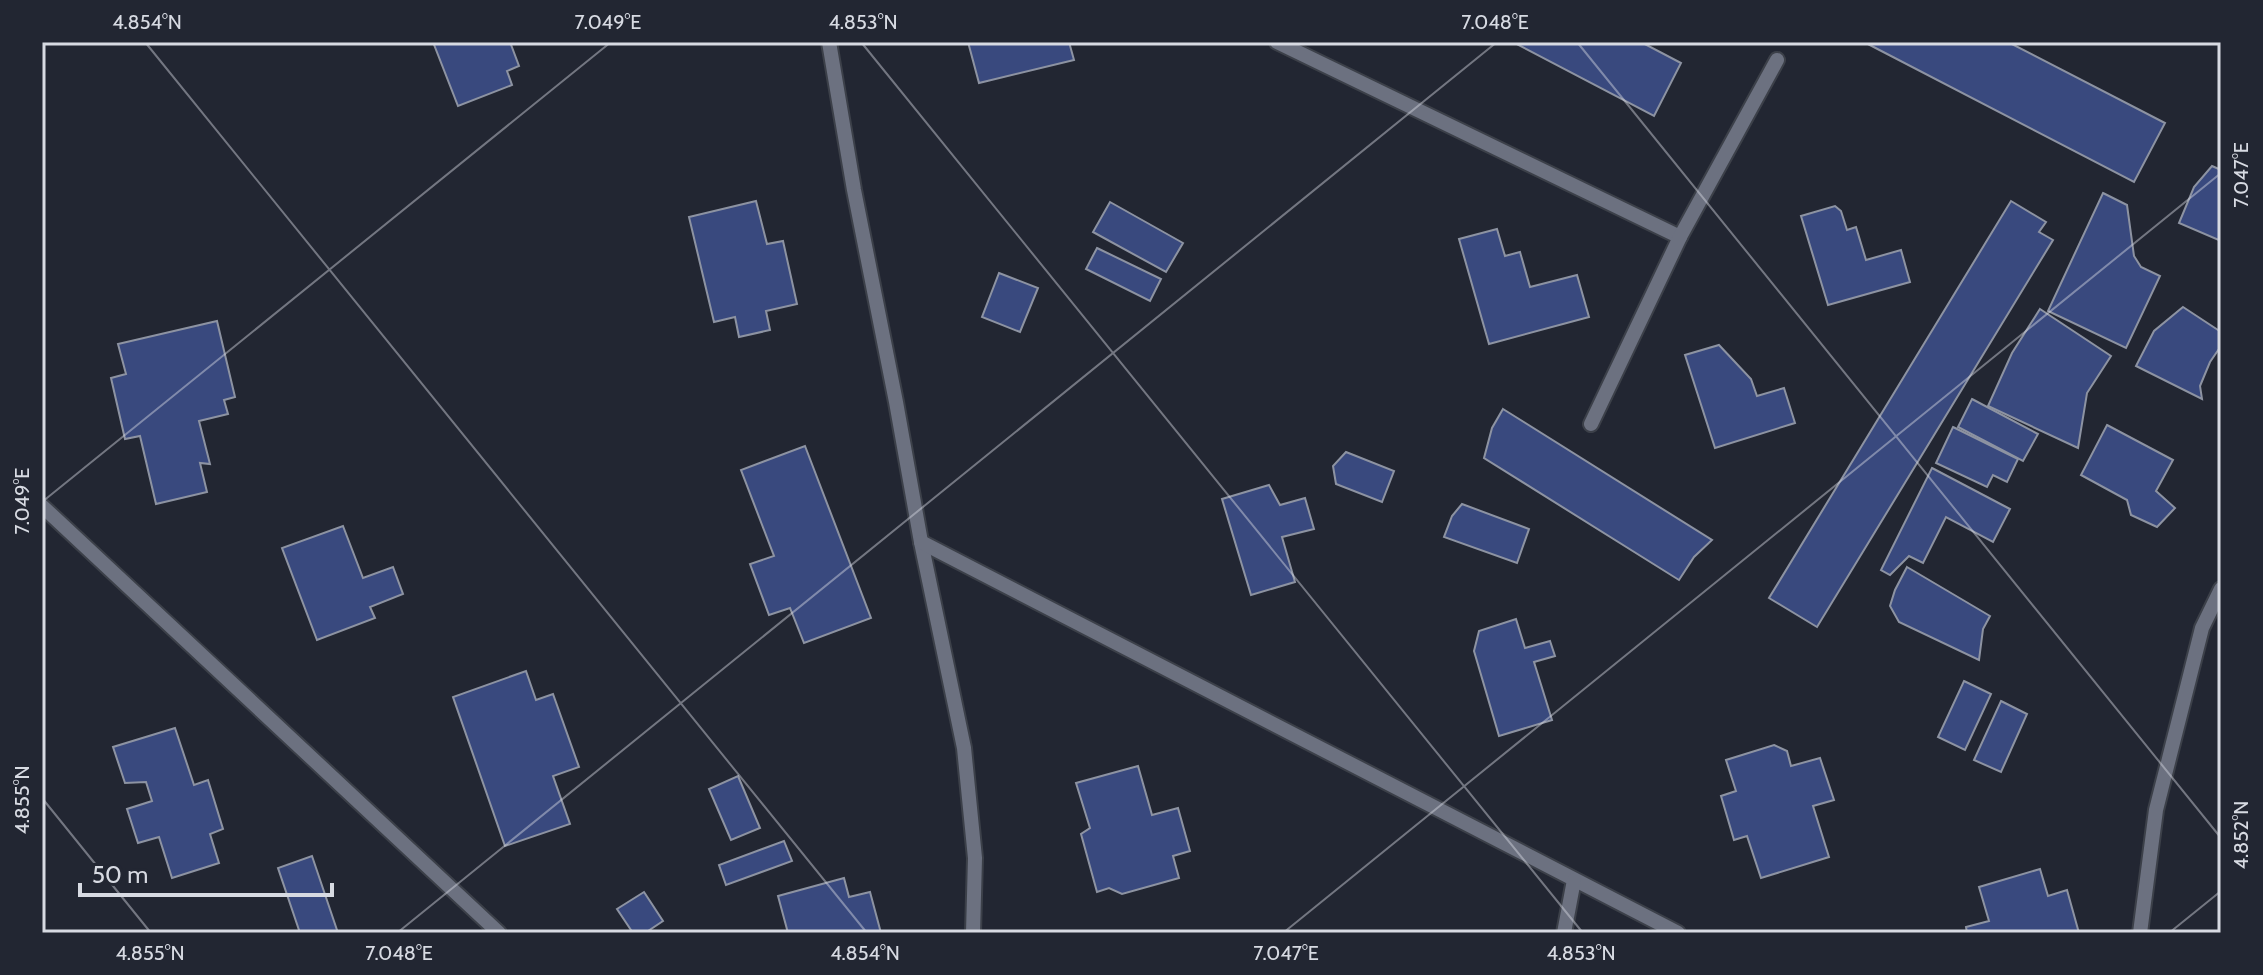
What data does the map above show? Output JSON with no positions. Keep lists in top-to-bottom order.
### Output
{
  "scale_bar": "50 m",
  "coordinates": [
    "4.854°N",
    "7.049°E",
    "4.853°N",
    "7.048°E",
    "7.047°E",
    "4.855°N",
    "4.852°N"
  ]
}
